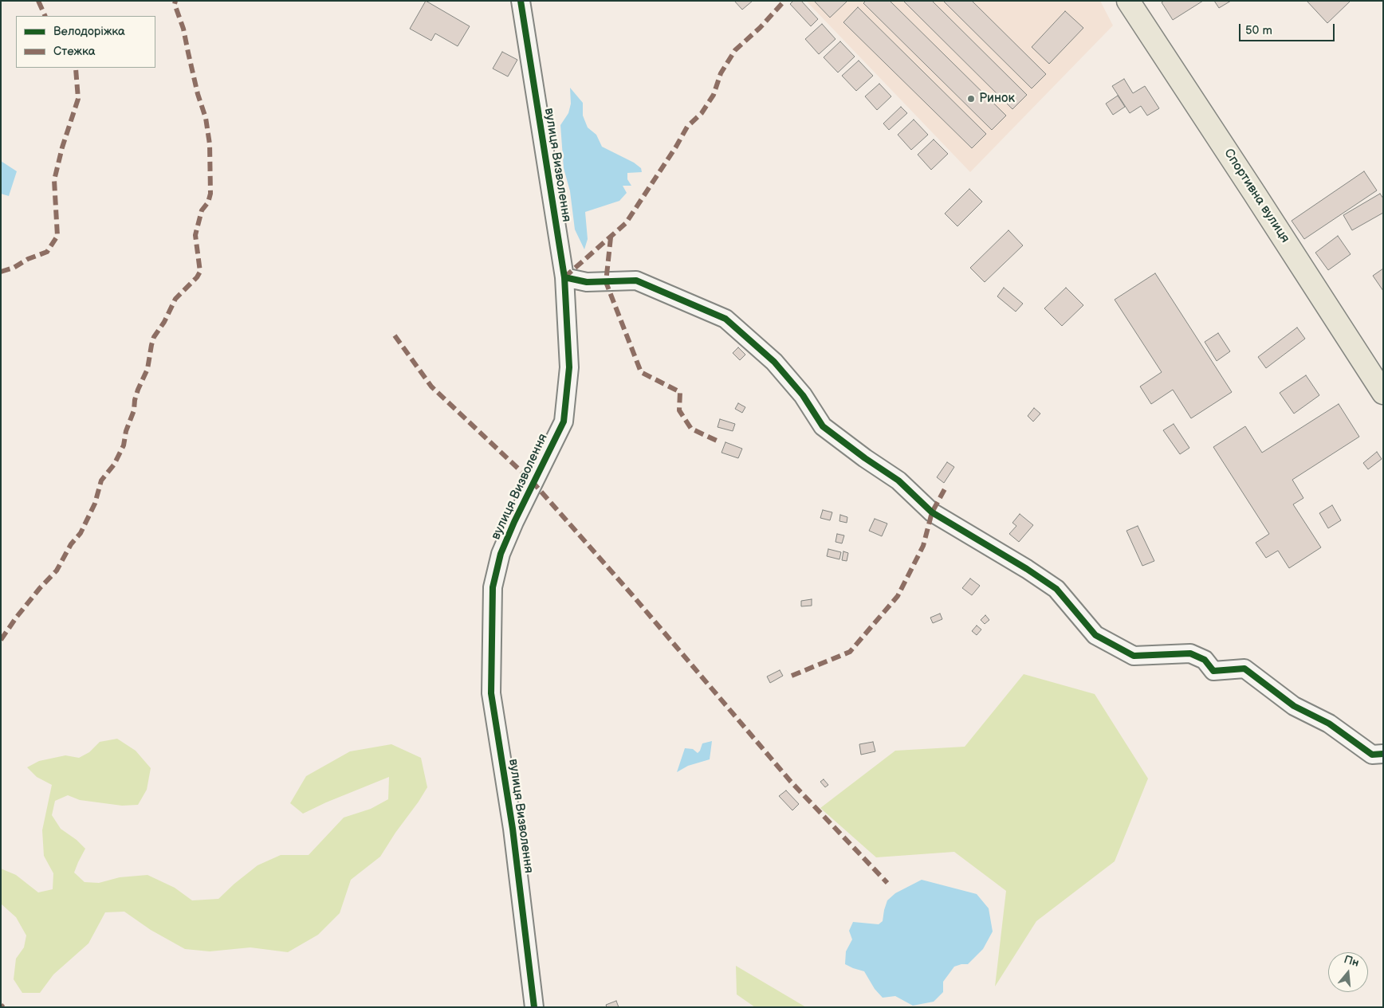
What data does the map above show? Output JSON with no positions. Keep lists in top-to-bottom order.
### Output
{
  "streets": {
    "main road": ["Спортивна вулиця"],
    "street": ["вулиця Визволення"]
  },
  "places": ["Ринок"],
  "legend": ["Велодоріжка", "Стежка"],
  "scale_bar": "50 m",
  "north": "top"
}
